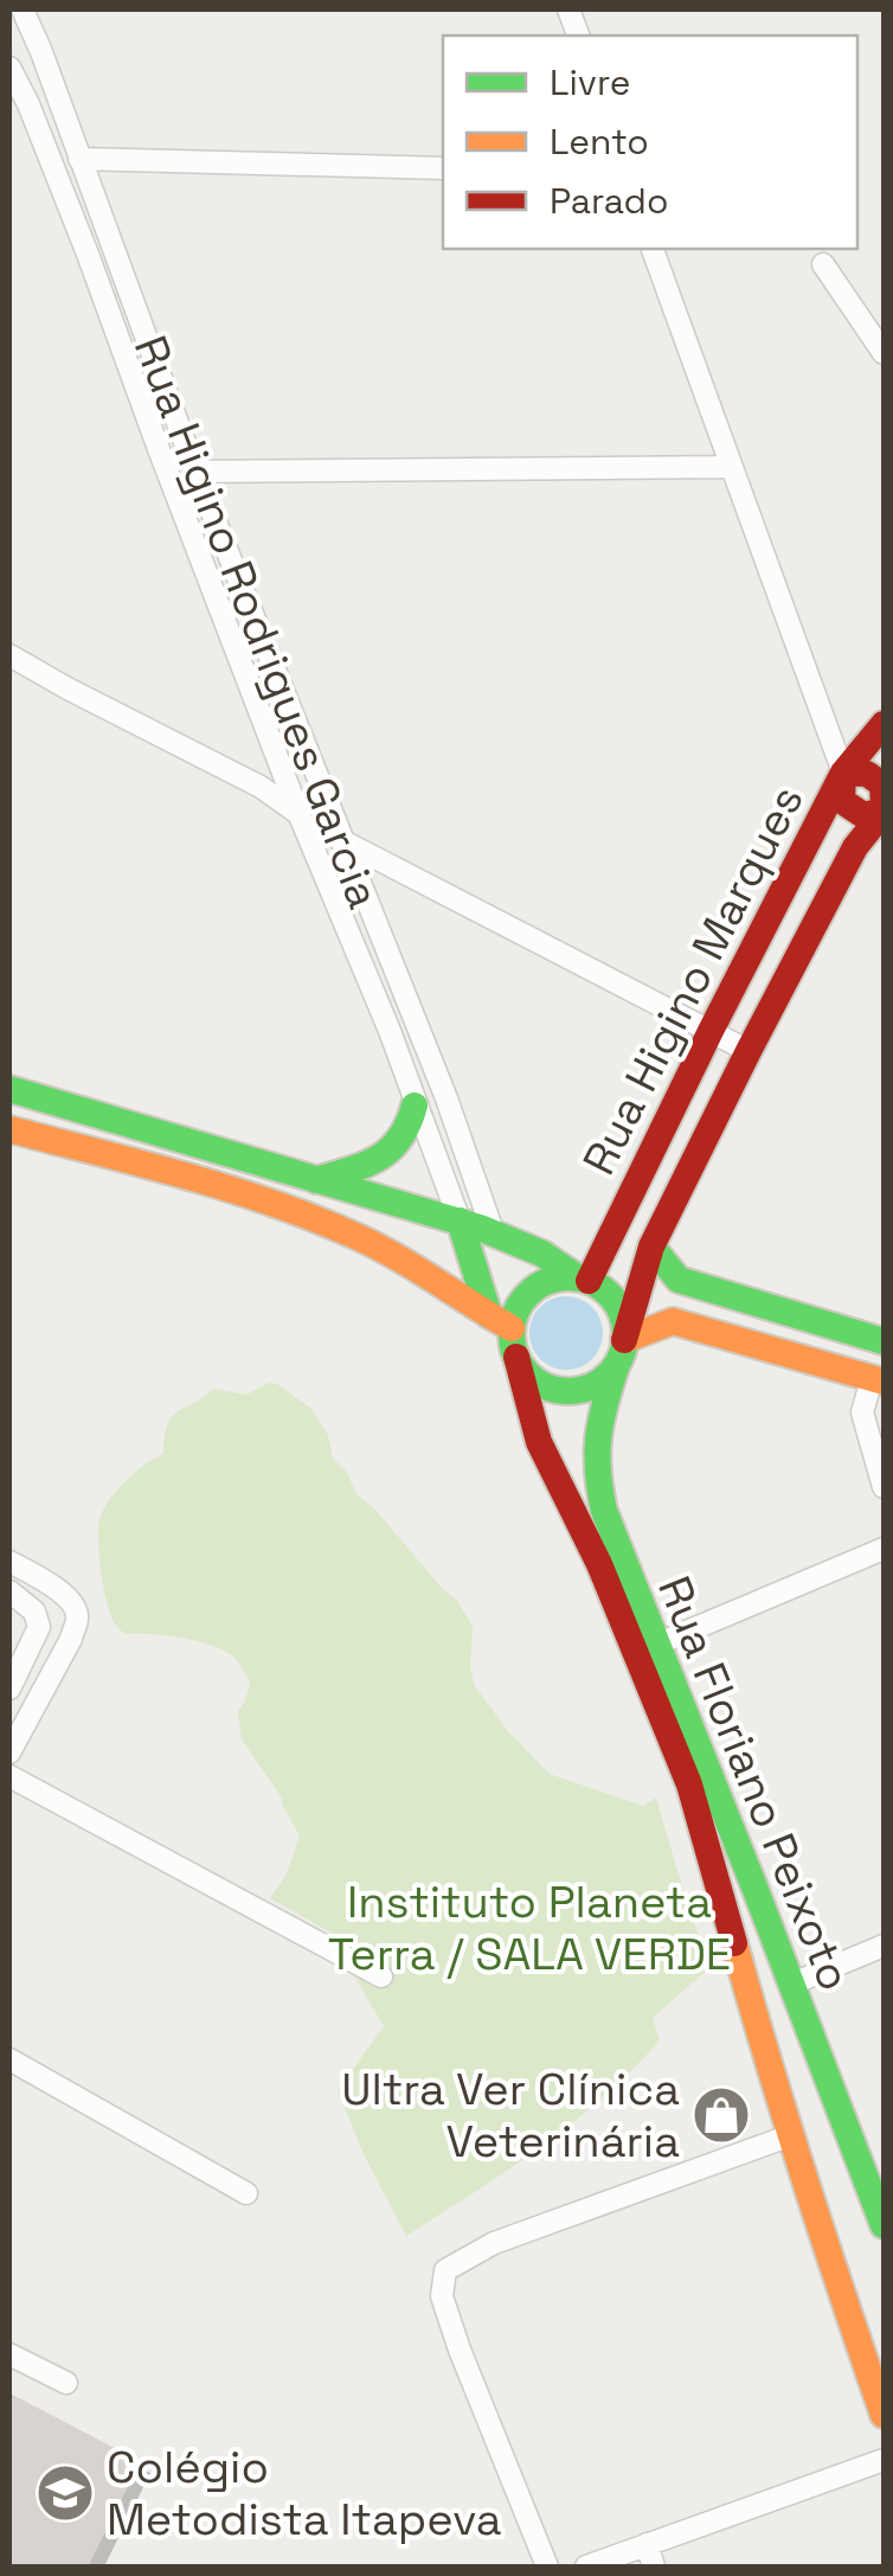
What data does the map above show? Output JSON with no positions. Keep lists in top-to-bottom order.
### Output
{
  "streets": {
    "main road": ["Rua Higino Marques", "Rua Floriano Peixoto"],
    "street": ["Rua Higino Rodrigues Garcia"]
  },
  "crossings": [
    ["Rua Higino Marques", "Rua Floriano Peixoto"]
  ],
  "parks": ["Instituto Planeta Terra / SALA VERDE"],
  "places": {
    "shop": ["Ultra Ver Clínica Veterinária"],
    "school or university": ["Colégio Metodista Itapeva"]
  },
  "legend": ["Livre", "Lento", "Parado"]
}
